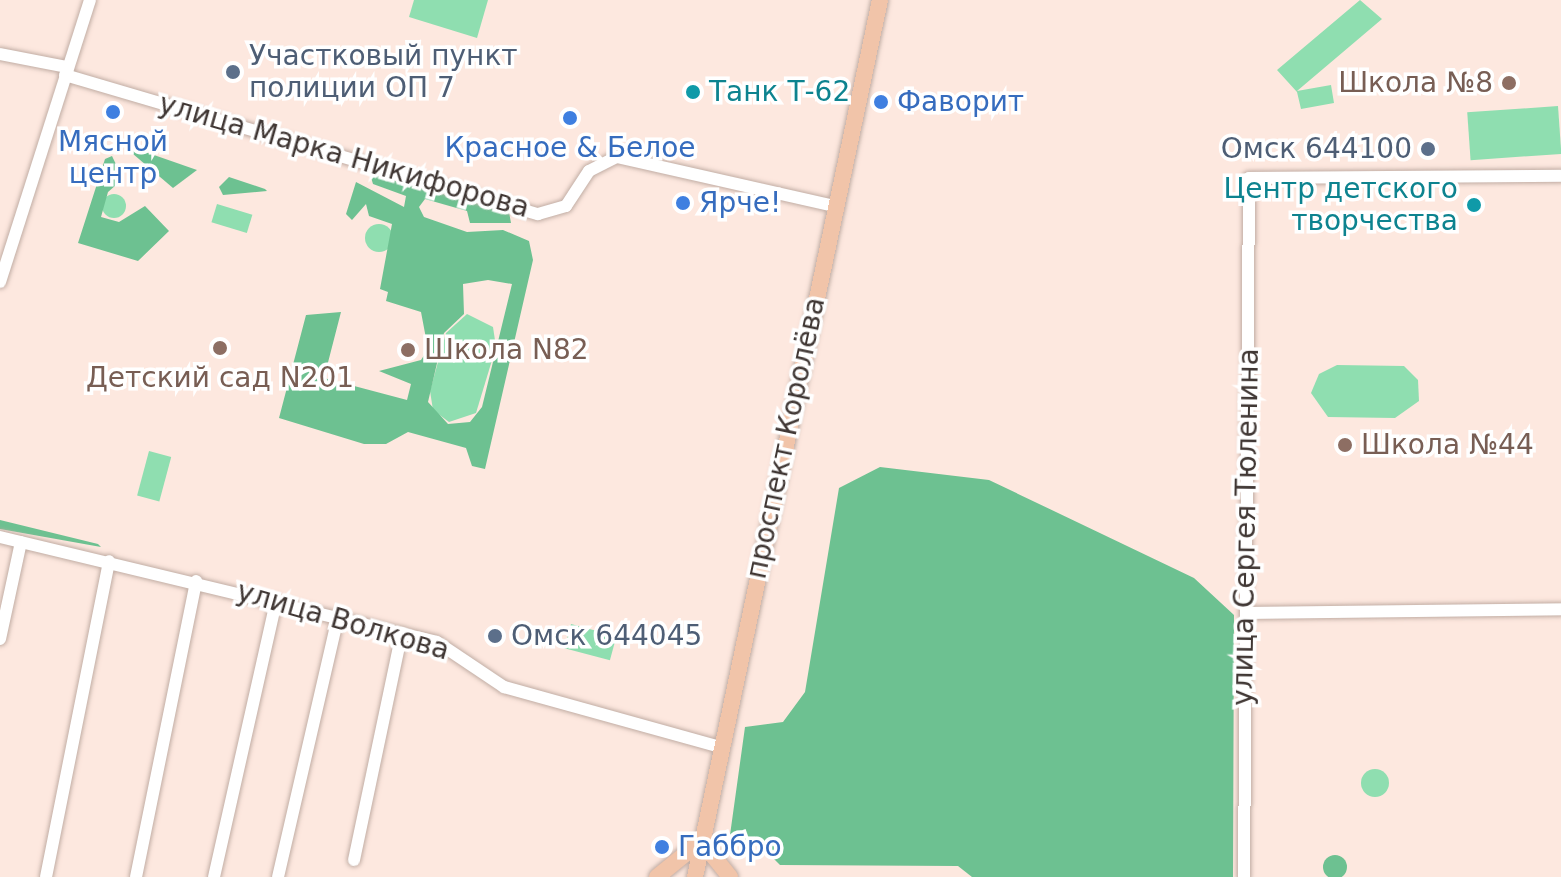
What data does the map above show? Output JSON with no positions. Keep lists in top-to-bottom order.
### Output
{
  "streets": {
    "main road": ["проспект Королёва"],
    "street": ["улица Марка Никифорова", "улица Сергея Тюленина", "улица Волкова"]
  },
  "crossings": [
    ["улица Марка Никифорова", "проспект Королёва"],
    ["проспект Королёва", "улица Волкова"]
  ],
  "places": [
    "Участковый пункт полиции ОП 7",
    "Школа №8",
    "Танк Т-62",
    "Фаворит",
    "Мясной центр",
    "Красное & Белое",
    "Омск 644100",
    "Ярче!",
    "Центр детского творчества",
    "Детский сад N201",
    "Школа N82",
    "Школа №44",
    "Омск 644045",
    "Габбро"
  ]
}
